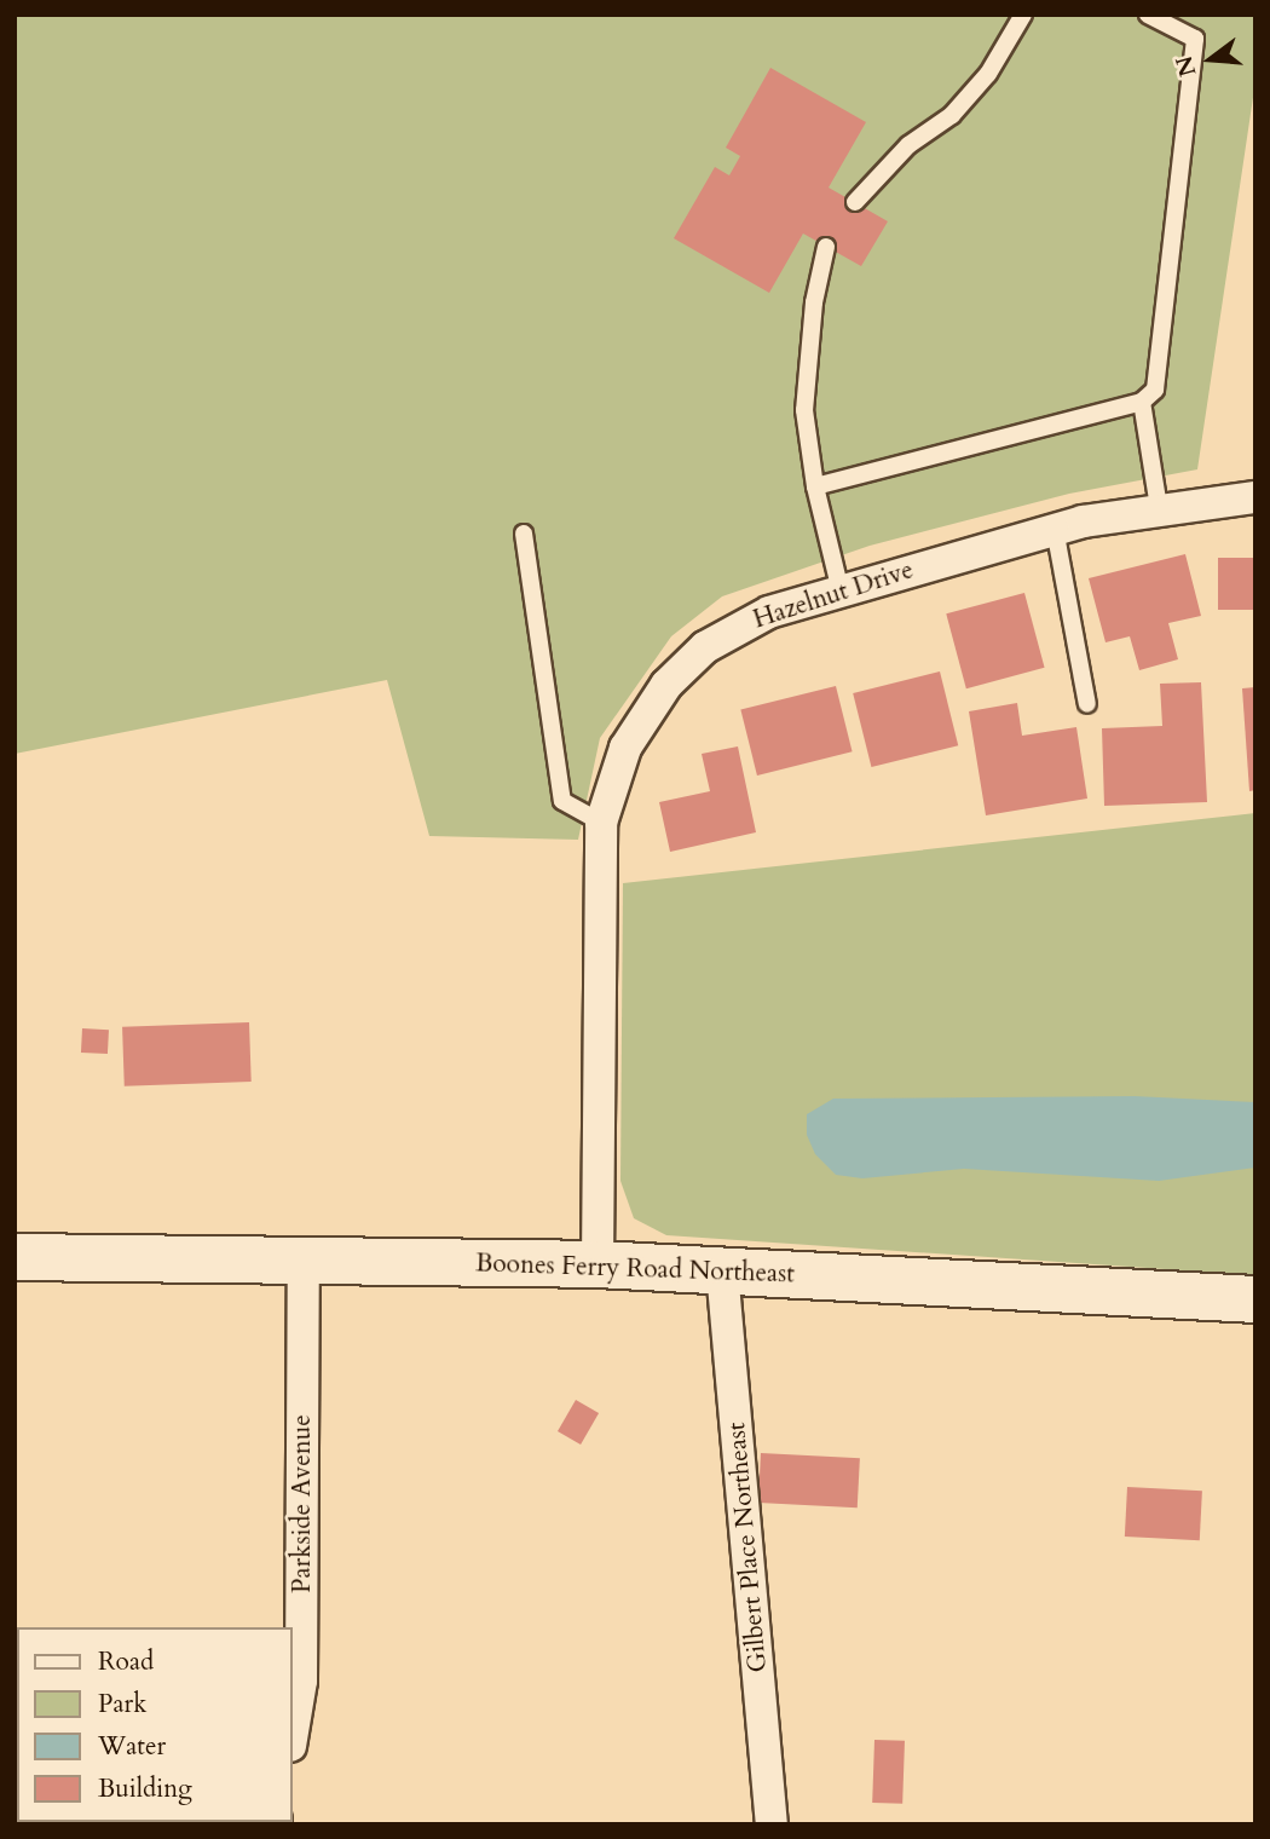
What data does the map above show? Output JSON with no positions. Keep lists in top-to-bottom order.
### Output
{
  "streets": {
    "main road": ["Boones Ferry Road Northeast"],
    "street": ["Hazelnut Drive", "Parkside Avenue", "Gilbert Place Northeast"]
  },
  "crossings": [
    ["Hazelnut Drive", "Boones Ferry Road Northeast"],
    ["Boones Ferry Road Northeast", "Parkside Avenue"],
    ["Boones Ferry Road Northeast", "Gilbert Place Northeast"]
  ],
  "legend": [
    "Road",
    "Park",
    "Water",
    "Building"
  ],
  "north": "left"
}
